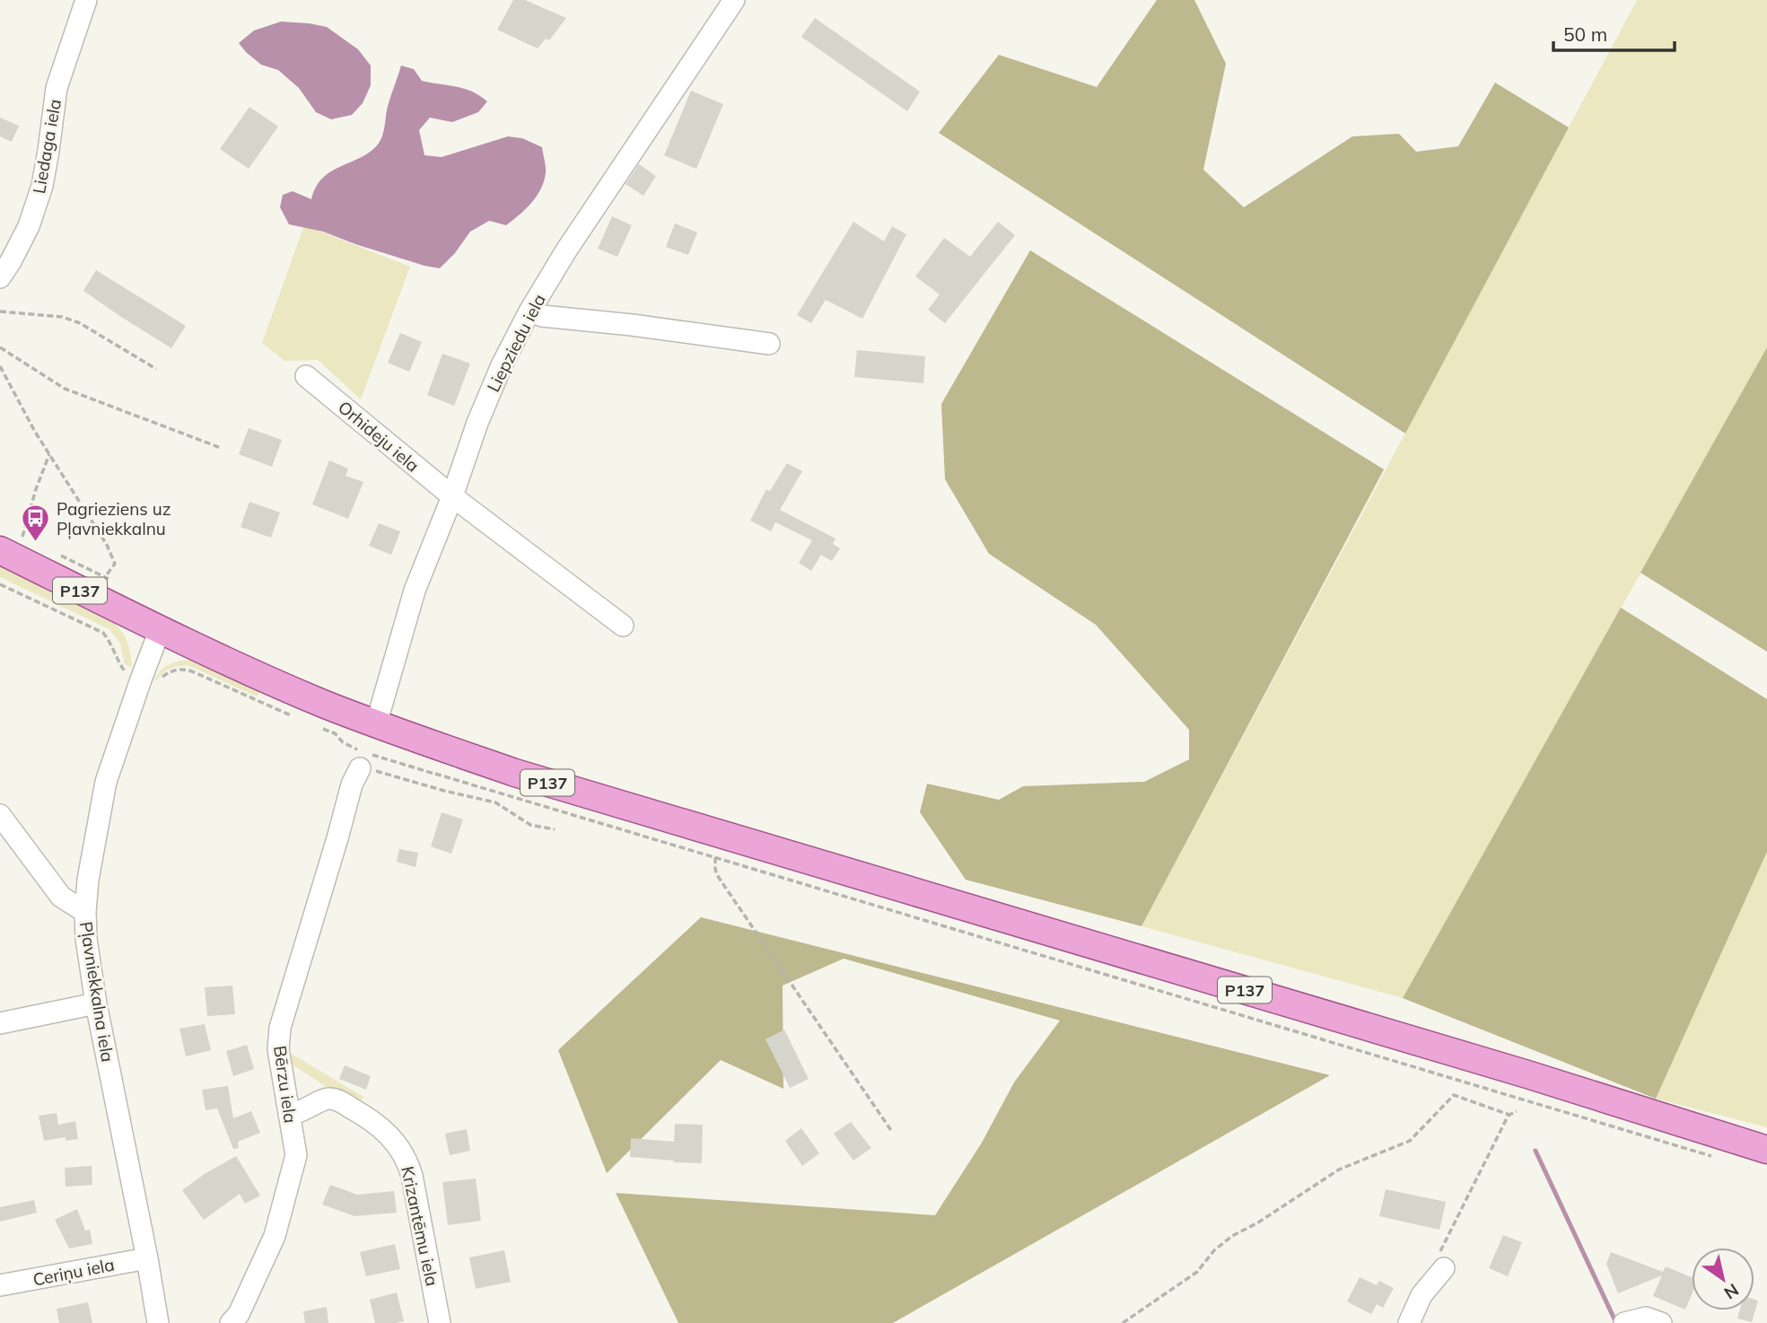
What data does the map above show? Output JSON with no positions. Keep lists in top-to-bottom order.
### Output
{
  "streets": {
    "main road": ["P137"],
    "street": [
      "Liedaga iela",
      "Liepziedu iela",
      "Orhideju iela",
      "Pļavniekkalna iela",
      "Bērzu iela",
      "Krizantēmu iela",
      "Ceriņu iela"
    ]
  },
  "crossings": [
    ["Liepziedu iela", "Orhideju iela"],
    ["Liepziedu iela", "P137"],
    ["P137", "Pļavniekkalna iela"],
    ["Pļavniekkalna iela", "Ceriņu iela"],
    ["Bērzu iela", "Krizantēmu iela"]
  ],
  "places": {
    "bus stop": ["Pagrieziens uz Pļavniekkalnu"]
  },
  "scale_bar": "50 m",
  "north": "bottom right"
}
